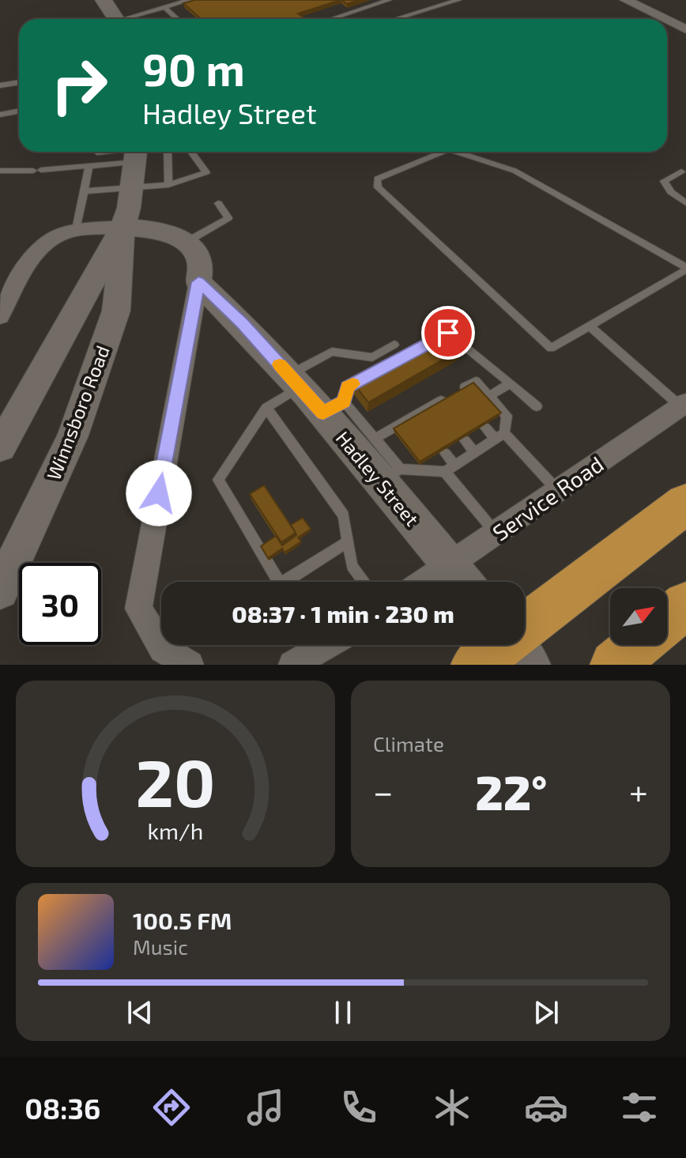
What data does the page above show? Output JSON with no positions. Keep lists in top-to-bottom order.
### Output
{
  "streets": {
    "main road": ["Winnsboro Road", "Hadley Street"],
    "street": ["Service Road"]
  },
  "crossings": [
    ["Hadley Street", "Service Road"]
  ],
  "north": "top right",
  "page": {
    "turn": ["90 m", "Hadley Street"],
    "limit": "30",
    "trip": "08:37 · 1 min · 230 m",
    "tile": "Climate",
    "heat": ["−", "22°", "+"],
    "song": ["100.5 FM", "Music"],
    "tabs": "08:36",
    "gauge": ["20", "km/h"]
  }
}
